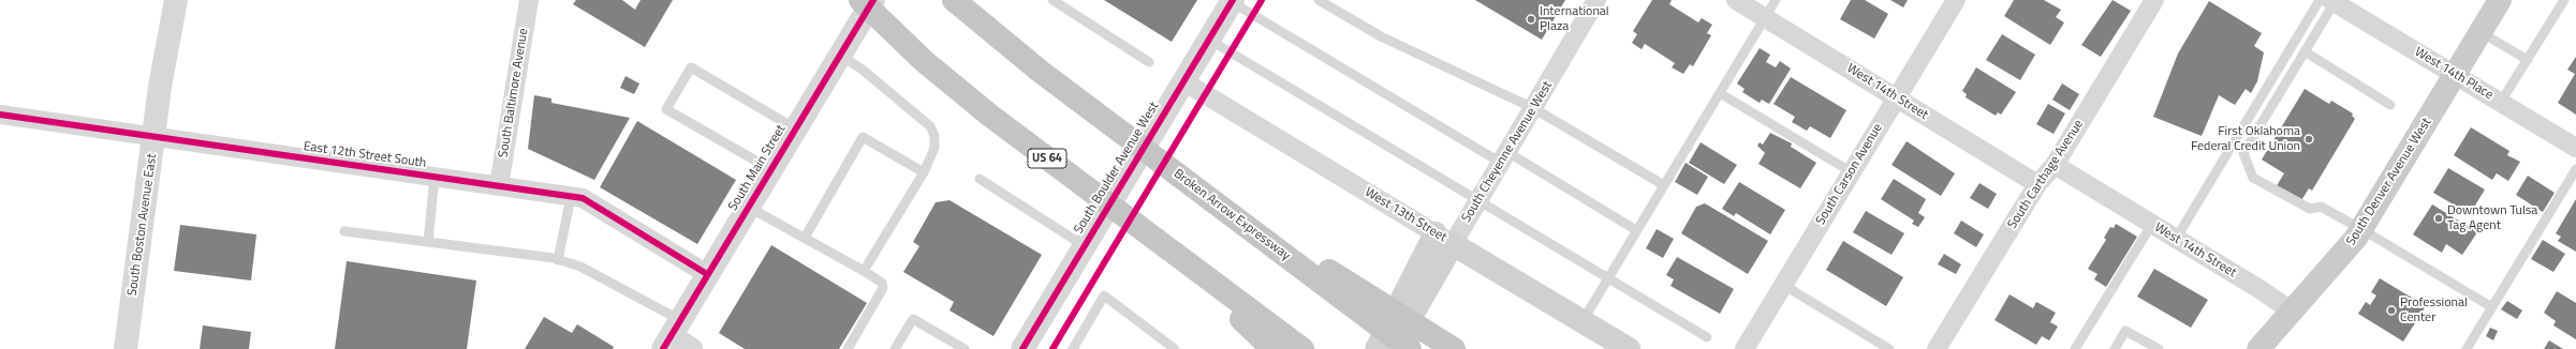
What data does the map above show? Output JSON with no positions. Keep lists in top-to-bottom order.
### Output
{
  "streets": {
    "highway": ["US 64", "Broken Arrow Expressway"],
    "main road": ["South Cheyenne Avenue West", "South Denver Avenue West", "West 13th Street"],
    "street": [
      "West 14th Place",
      "West 14th Street",
      "South Baltimore Avenue",
      "East 12th Street South",
      "South Main Street",
      "South Boulder Avenue West",
      "South Carson Avenue",
      "South Carthage Avenue",
      "South Boston Avenue East"
    ]
  },
  "crossings": [
    ["West 14th Place", "South Denver Avenue West"],
    ["West 14th Street", "South Carson Avenue"],
    ["West 14th Street", "South Carthage Avenue"],
    ["West 14th Street", "South Denver Avenue West"],
    ["South Baltimore Avenue", "East 12th Street South"],
    ["South Cheyenne Avenue West", "West 13th Street"],
    ["East 12th Street South", "South Main Street"],
    ["East 12th Street South", "South Boston Avenue East"],
    ["South Boulder Avenue West", "West 13th Street"]
  ],
  "places": [
    "International Plaza",
    "First Oklahoma Federal Credit Union",
    "Downtown Tulsa Tag Agent",
    "Professional Center"
  ]
}
